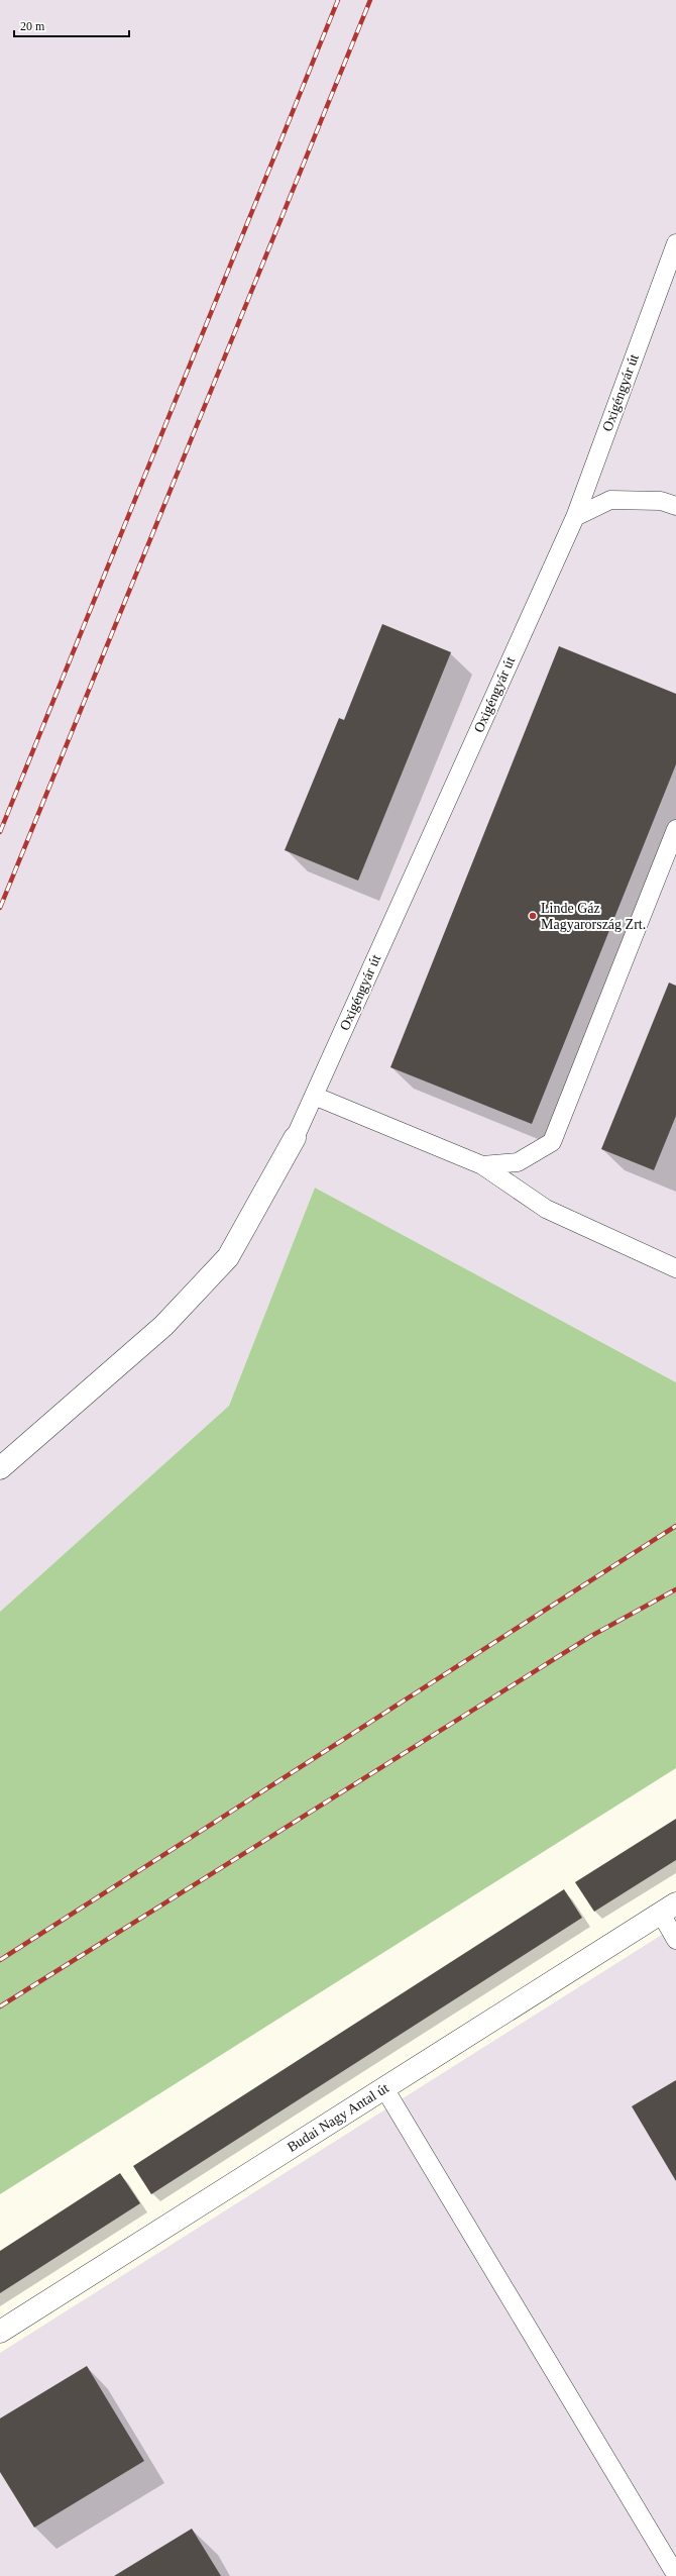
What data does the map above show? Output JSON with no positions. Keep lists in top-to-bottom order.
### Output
{
  "streets": {
    "street": ["Budai Nagy Antal út"],
    "lane": ["Oxigéngyár út"]
  },
  "places": ["Linde Gáz Magyarország Zrt."],
  "scale_bar": "20 m"
}
